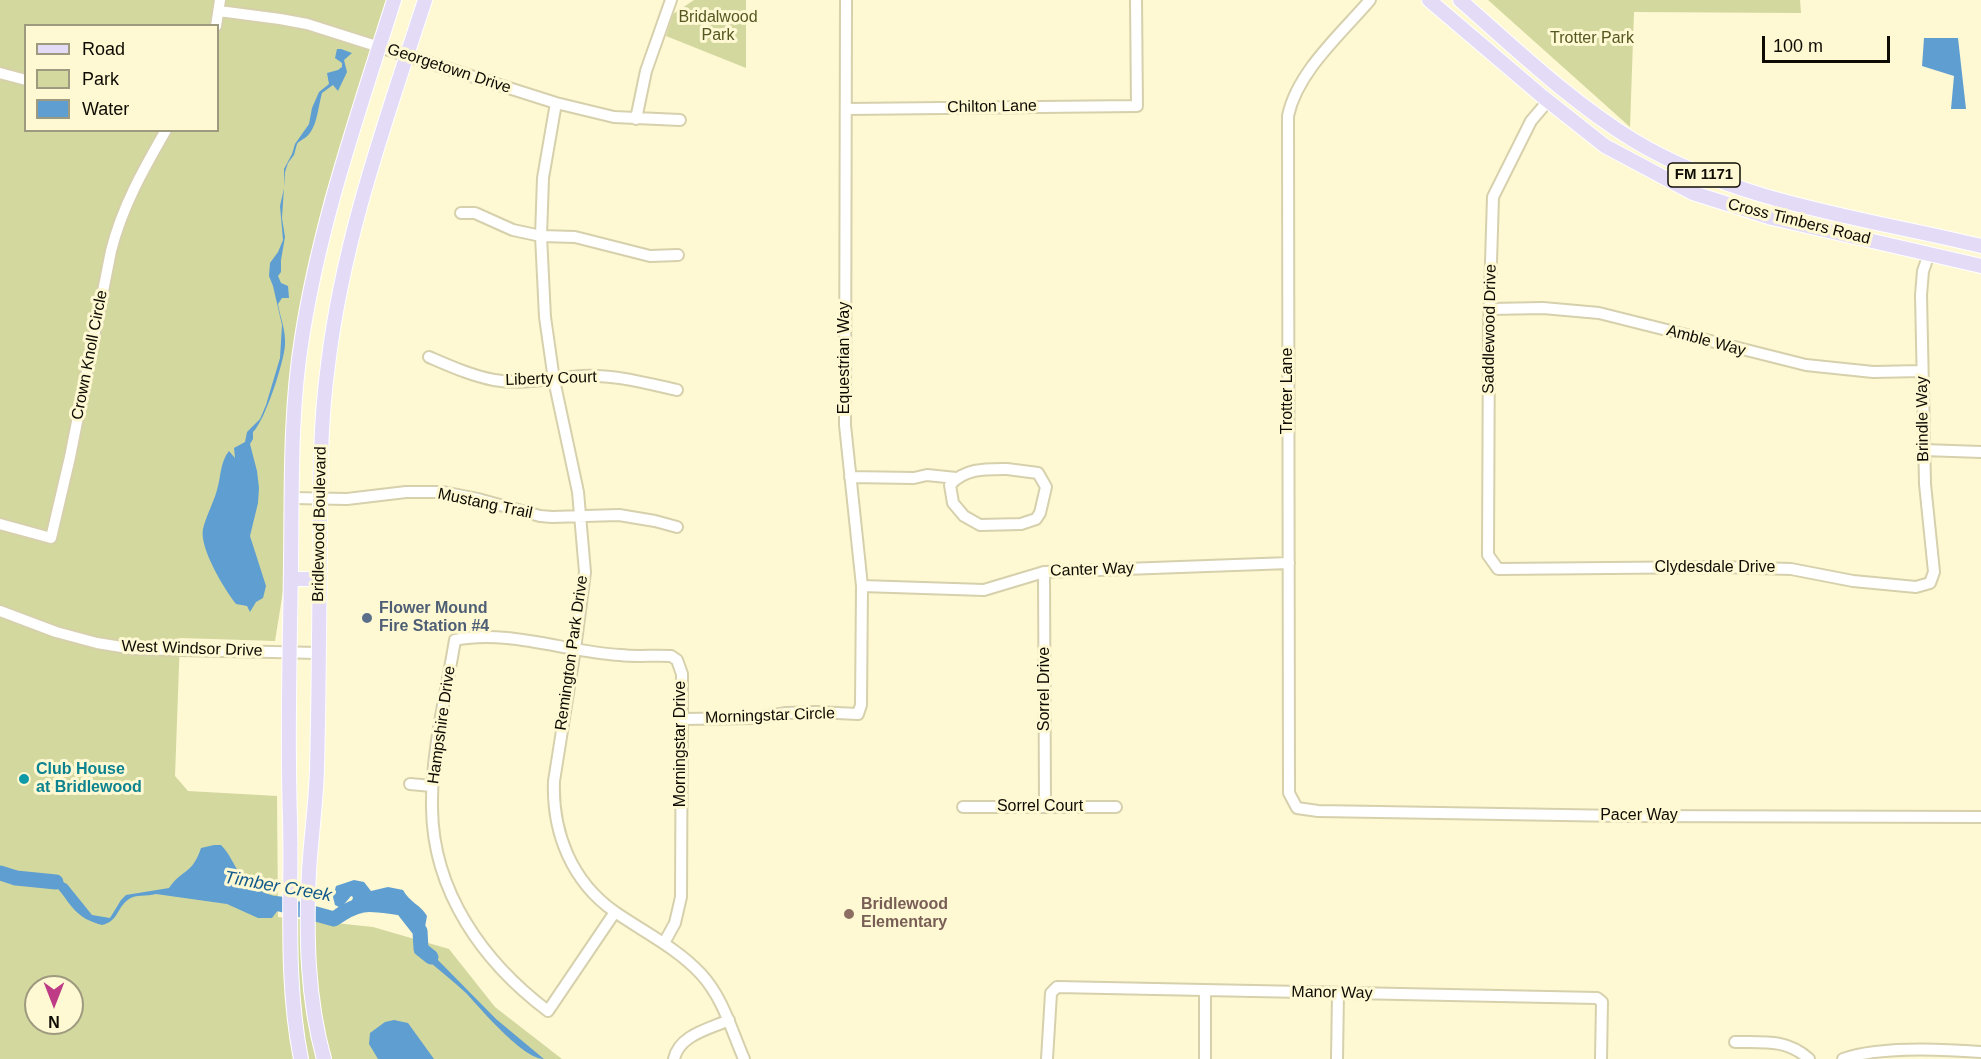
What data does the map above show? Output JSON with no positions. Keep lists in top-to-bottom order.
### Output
{
  "streets": {
    "main road": ["FM 1171", "Cross Timbers Road", "Bridlewood Boulevard"],
    "street": [
      "Georgetown Drive",
      "Chilton Lane",
      "Saddlewood Drive",
      "Amble Way",
      "Crown Knoll Circle",
      "Equestrian Way",
      "Liberty Court",
      "Trotter Lane",
      "Brindle Way",
      "Mustang Trail",
      "Clydesdale Drive",
      "Canter Way",
      "West Windsor Drive",
      "Remington Park Drive",
      "Sorrel Drive",
      "Morningstar Circle",
      "Hampshire Drive",
      "Morningstar Drive",
      "Sorrel Court",
      "Pacer Way",
      "Manor Way"
    ]
  },
  "crossings": [
    ["Georgetown Drive", "Bridlewood Boulevard"],
    ["Georgetown Drive", "Remington Park Drive"],
    ["Chilton Lane", "Equestrian Way"],
    ["Cross Timbers Road", "Saddlewood Drive"],
    ["Cross Timbers Road", "Brindle Way"],
    ["Saddlewood Drive", "Amble Way"],
    ["Saddlewood Drive", "Clydesdale Drive"],
    ["Amble Way", "Brindle Way"],
    ["Equestrian Way", "Canter Way"],
    ["Equestrian Way", "Morningstar Circle"],
    ["Liberty Court", "Remington Park Drive"],
    ["Trotter Lane", "Canter Way"],
    ["Trotter Lane", "Pacer Way"],
    ["Brindle Way", "Clydesdale Drive"],
    ["Mustang Trail", "Bridlewood Boulevard"],
    ["Mustang Trail", "Remington Park Drive"],
    ["Bridlewood Boulevard", "West Windsor Drive"],
    ["Canter Way", "Sorrel Drive"],
    ["Remington Park Drive", "Hampshire Drive"],
    ["Remington Park Drive", "Morningstar Drive"],
    ["Sorrel Drive", "Sorrel Court"],
    ["Morningstar Circle", "Morningstar Drive"],
    ["Hampshire Drive", "Morningstar Drive"]
  ],
  "water": ["Timber Creek"],
  "parks": ["Bridalwood Park", "Trotter Park"],
  "places": ["Flower Mound Fire Station #4", "Club House at Bridlewood", "Bridlewood Elementary"],
  "legend": ["Road", "Park", "Water"],
  "scale_bar": "100 m",
  "north": "bottom"
}
